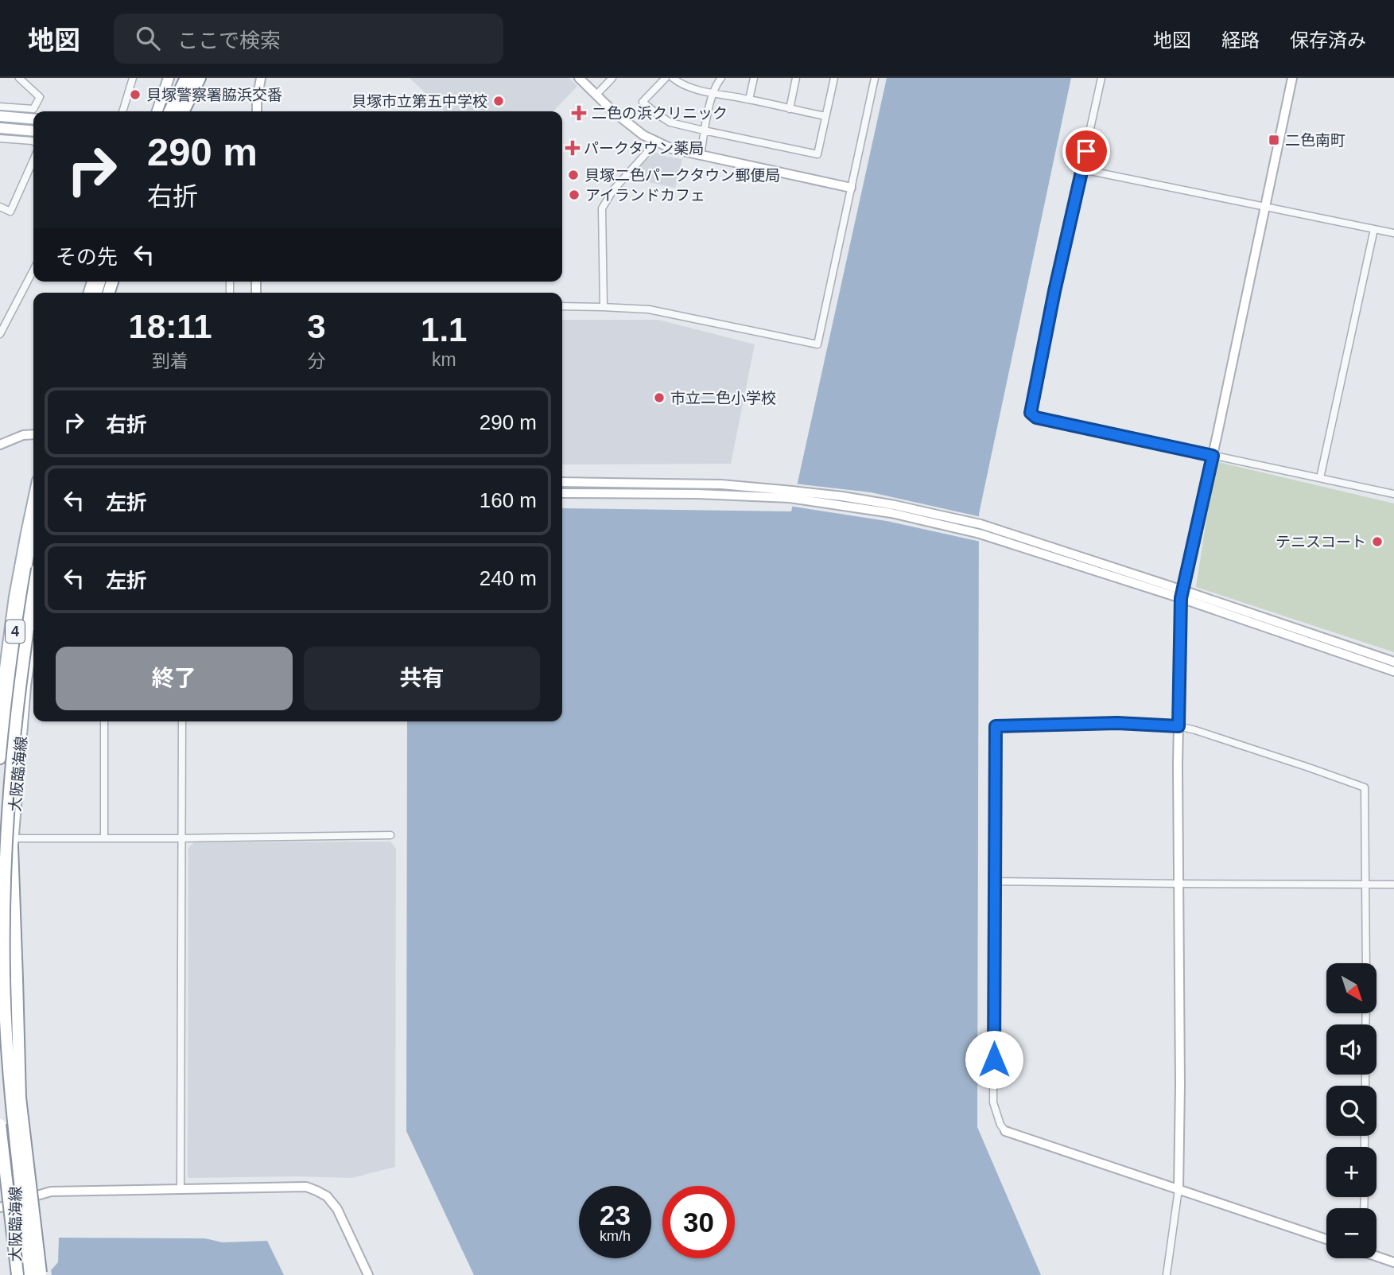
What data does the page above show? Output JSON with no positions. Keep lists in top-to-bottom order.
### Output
{
  "streets": {
    "highway": ["4"],
    "main road": ["大阪臨海線"]
  },
  "places": {
    "other": [
      "貝塚警察署脇浜交番",
      "貝塚市立第五中学校",
      "貝塚二色パークタウン郵便局",
      "アイランドカフェ",
      "市立二色小学校",
      "テニスコート"
    ],
    "health": ["二色の浜クリニック", "パークタウン薬局"],
    "transit": ["二色南町"]
  },
  "north": "bottom right",
  "page": {
    "header": "地図",
    "search": "ここで検索",
    "nav": ["地図", "経路", "保存済み"],
    "turn": ["290 m", "右折"],
    "then": "その先",
    "eta": [
      "18:11",
      "到着",
      "3",
      "分",
      "1.1",
      "km"
    ],
    "list": [
      {
        "name": "右折",
        "value": "290 m"
      },
      {
        "name": "左折",
        "value": "160 m"
      },
      {
        "name": "左折",
        "value": "240 m"
      }
    ],
    "buttons": ["終了", "共有"],
    "map_buttons": ["+", "−"],
    "speed": "23 km/h",
    "limit": "30"
  }
}
